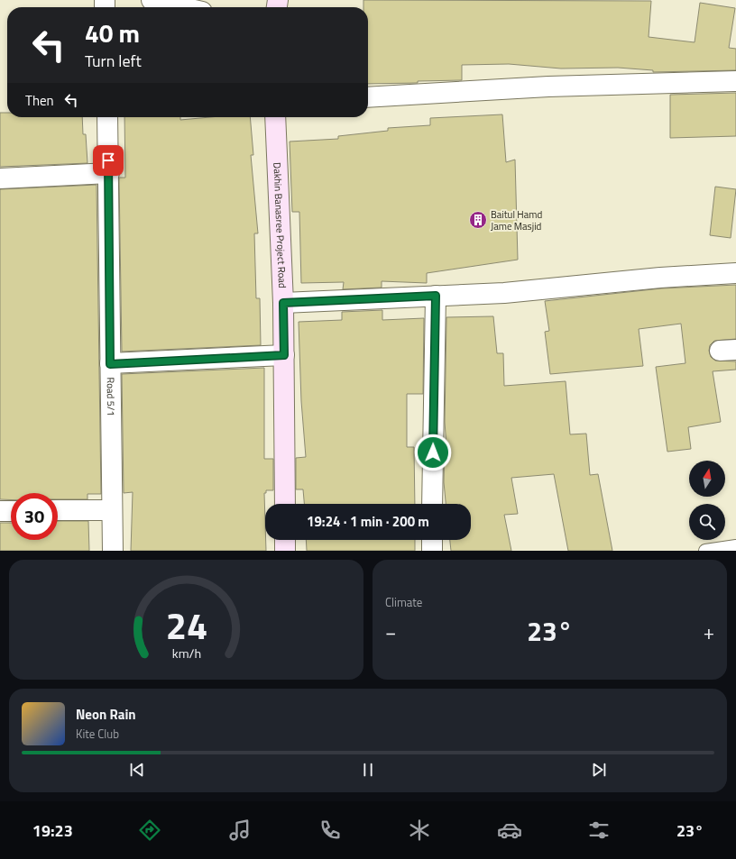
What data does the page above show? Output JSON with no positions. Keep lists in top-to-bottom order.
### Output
{
  "streets": {
    "street": ["Dakhin Banasree Project Road", "Road 5/1"]
  },
  "places": {
    "building": ["Baitul Hamd Jame Masjid"]
  },
  "north": "top",
  "page": {
    "turn": ["40 m", "Turn left"],
    "then": "Then",
    "limit": "30",
    "trip": "19:24 · 1 min · 200 m",
    "tile": "Climate",
    "heat": ["−", "23°", "+"],
    "song": ["Neon Rain", "Kite Club"],
    "tabs": ["19:23", "23°"],
    "gauge": ["24", "km/h"]
  }
}
